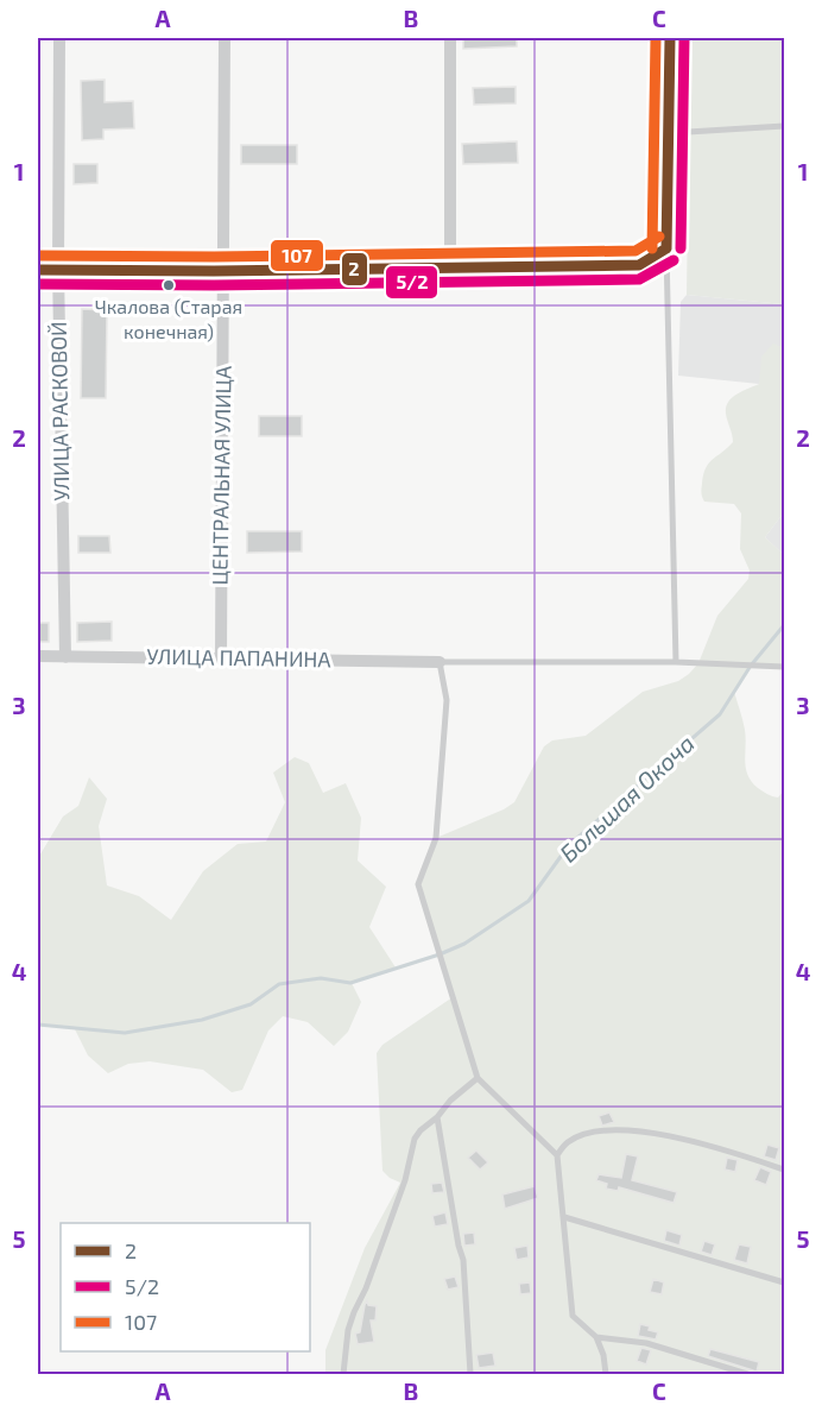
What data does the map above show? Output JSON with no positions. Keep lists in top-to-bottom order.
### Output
{
  "streets": {
    "street": ["УЛИЦА РАСКОВОЙ", "ЦЕНТРАЛЬНАЯ УЛИЦА", "УЛИЦА ПАПАНИНА"]
  },
  "crossings": [
    ["УЛИЦА РАСКОВОЙ", "УЛИЦА ПАПАНИНА"],
    ["ЦЕНТРАЛЬНАЯ УЛИЦА", "УЛИЦА ПАПАНИНА"]
  ],
  "water": ["Большая Окоча"],
  "places": ["Чкалова (Старая конечная)"],
  "lines": ["transit line 2", "transit line 5/2", "transit line 107"],
  "legend": ["2", "5/2", "107"],
  "grid": {
    "columns": ["A", "B", "C"],
    "rows": [
      "1",
      "2",
      "3",
      "4",
      "5"
    ]
  }
}
